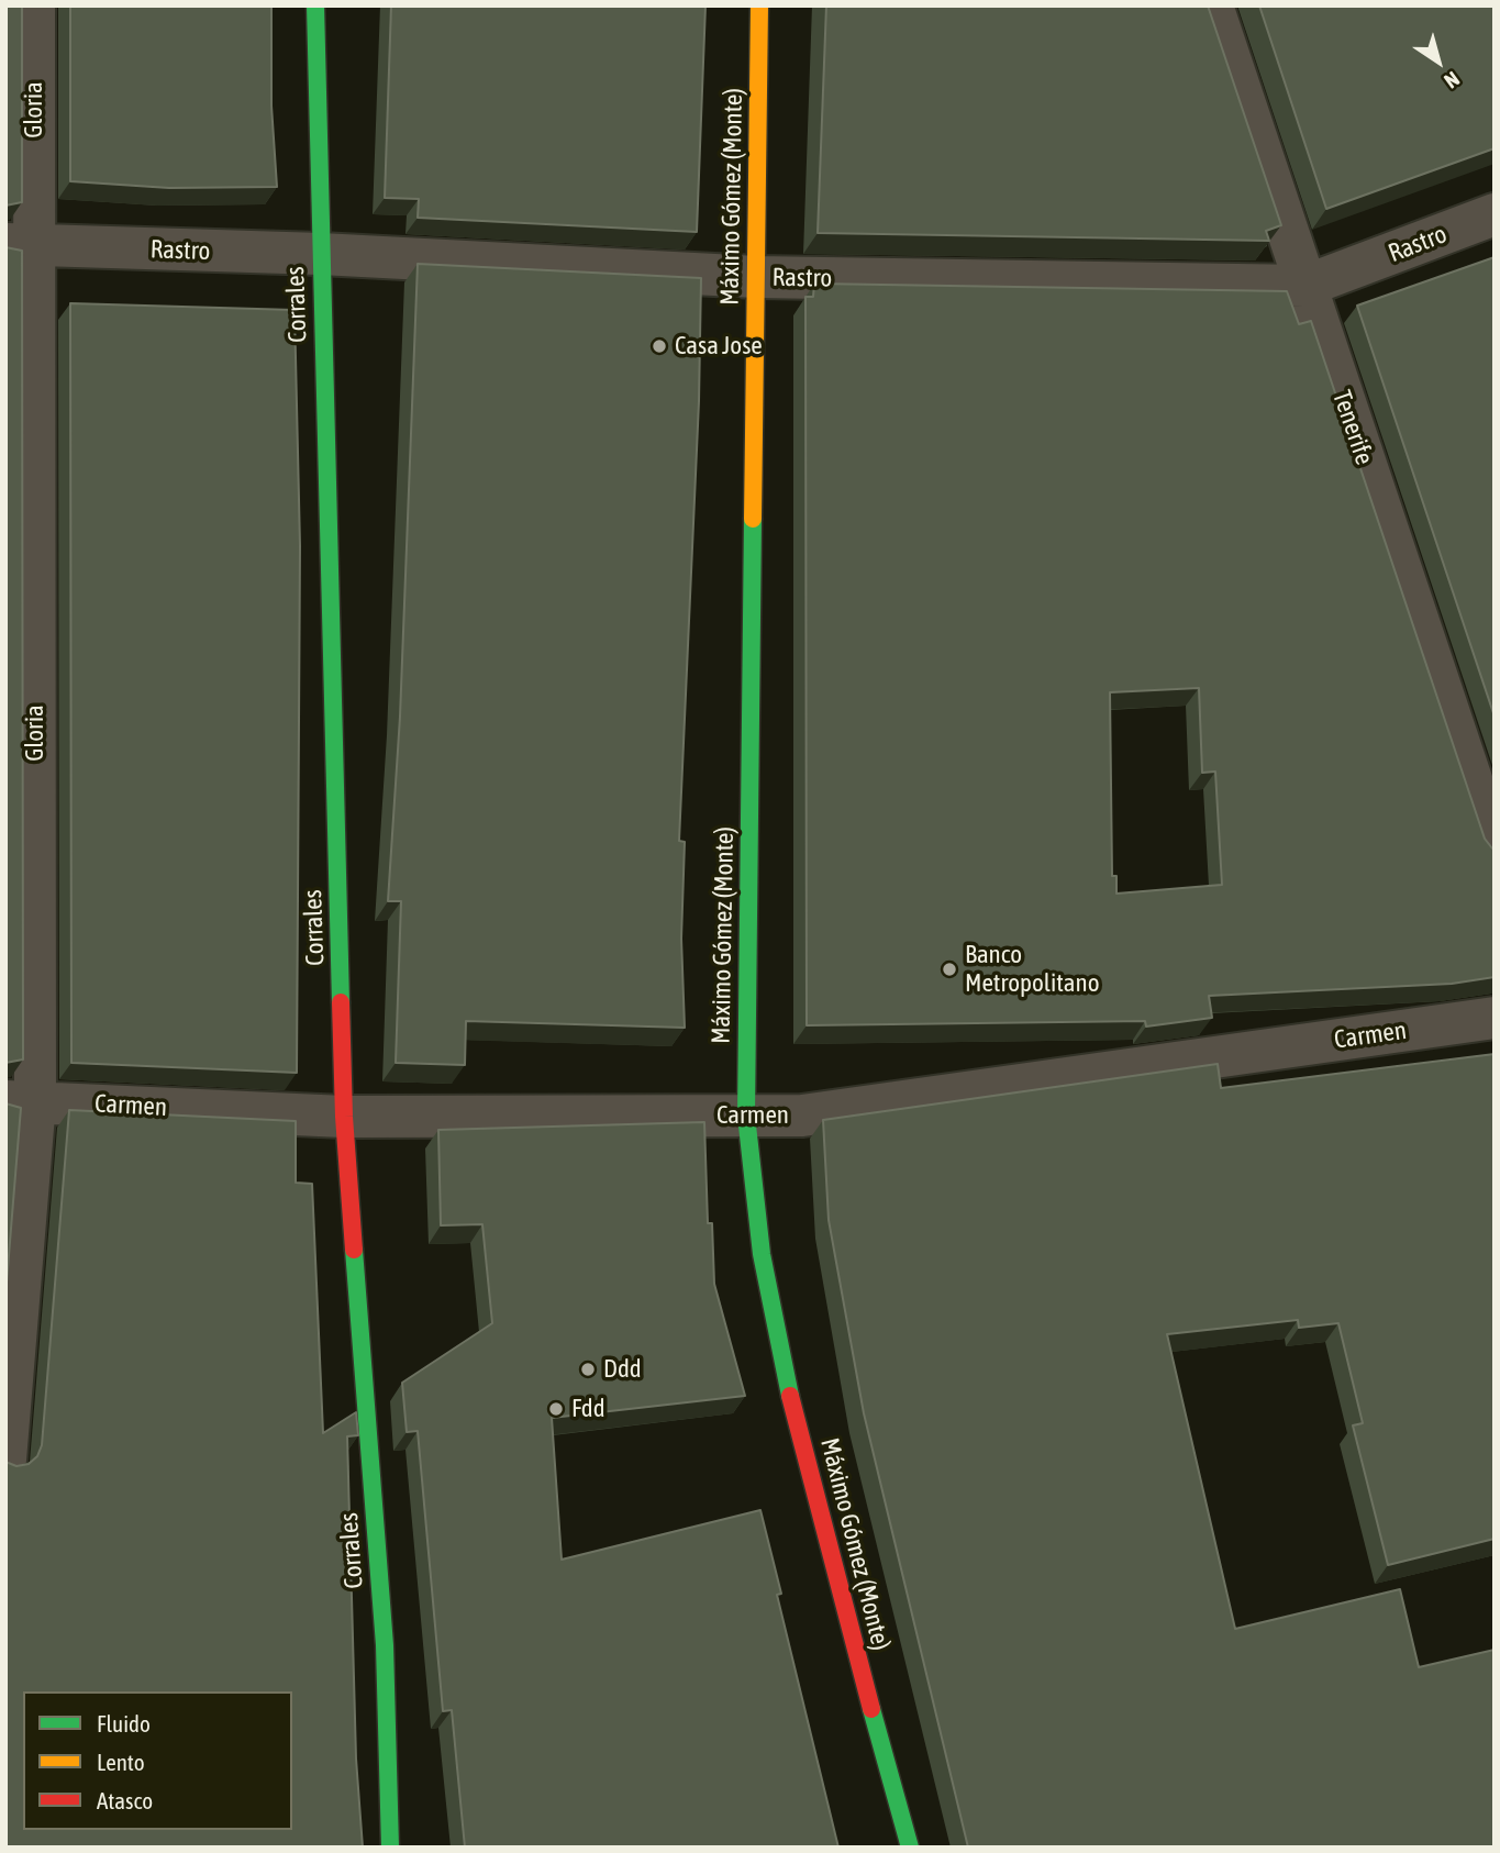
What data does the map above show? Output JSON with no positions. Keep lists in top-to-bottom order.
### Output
{
  "streets": {
    "main road": ["Máximo Gómez (Monte)", "Corrales"],
    "street": [
      "Gloria",
      "Rastro",
      "Tenerife",
      "Carmen"
    ]
  },
  "crossings": [
    ["Gloria", "Rastro"],
    ["Gloria", "Carmen"],
    ["Máximo Gómez (Monte)", "Rastro"],
    ["Máximo Gómez (Monte)", "Carmen"],
    ["Rastro", "Corrales"],
    ["Rastro", "Tenerife"],
    ["Corrales", "Carmen"]
  ],
  "places": [
    "Casa Jose",
    "Banco Metropolitano",
    "Ddd",
    "Fdd"
  ],
  "legend": ["Fluido", "Lento", "Atasco"],
  "north": "bottom right"
}
